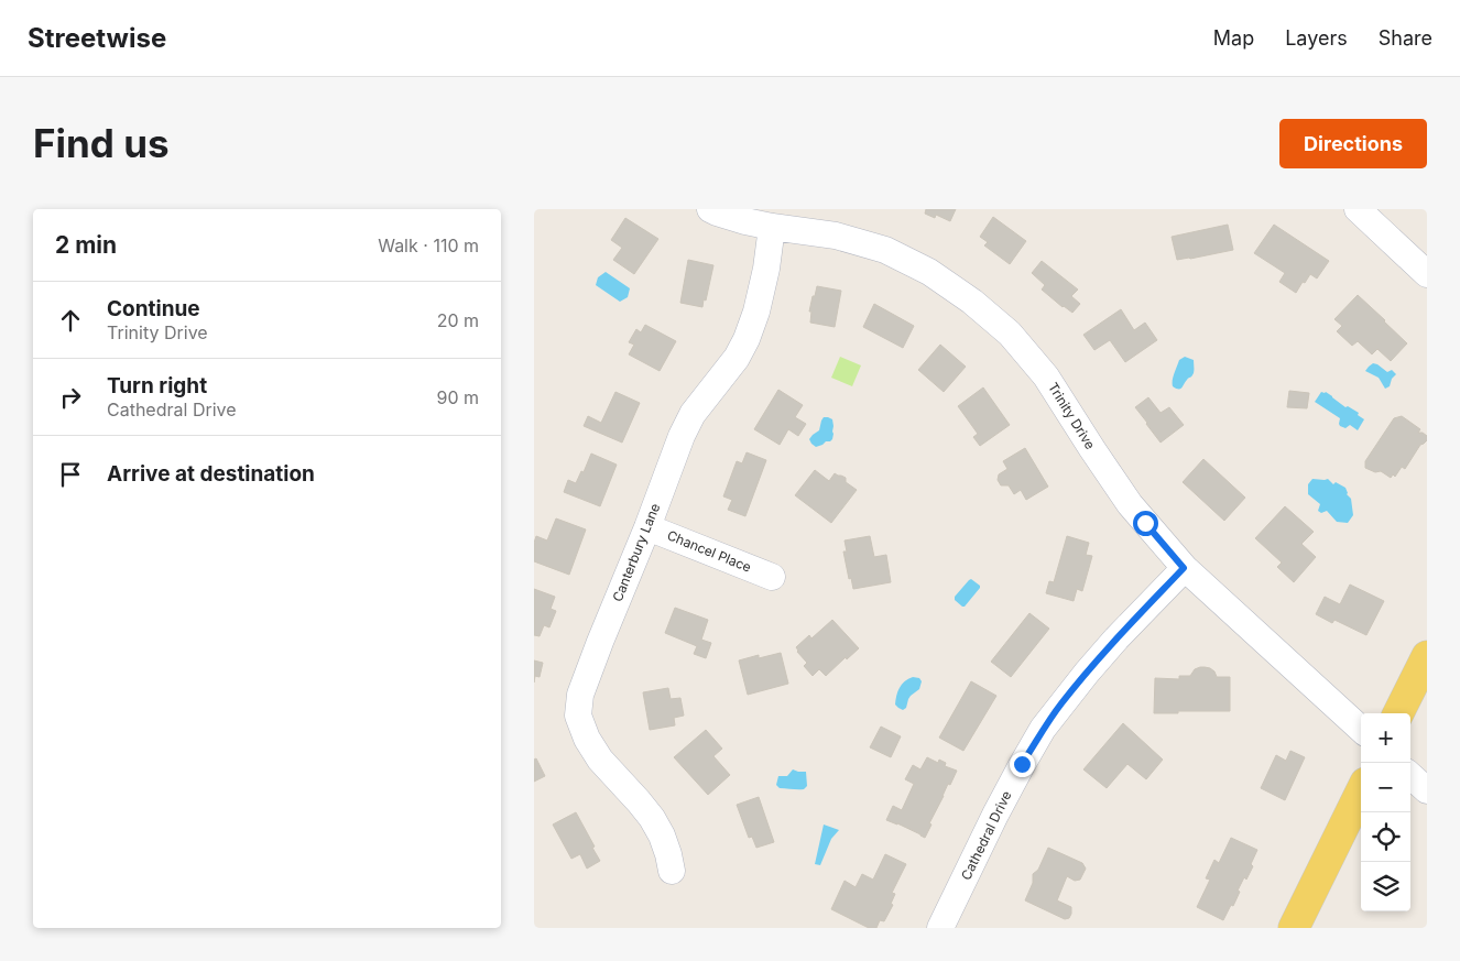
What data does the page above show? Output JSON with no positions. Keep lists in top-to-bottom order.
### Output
{
  "streets": {
    "street": [
      "Trinity Drive",
      "Chancel Place",
      "Canterbury Lane",
      "Cathedral Drive"
    ]
  },
  "crossings": [
    ["Trinity Drive", "Canterbury Lane"],
    ["Trinity Drive", "Cathedral Drive"],
    ["Chancel Place", "Canterbury Lane"]
  ],
  "page": {
    "header": "Streetwise",
    "nav": ["Map", "Layers", "Share"],
    "buttons": "Directions",
    "title": "Find us",
    "heading": ["2 min", "Walk · 110 m"],
    "list": [
      ["Continue", "Trinity Drive", "20 m"],
      ["Turn right", "Cathedral Drive", "90 m"],
      "Arrive at destination"
    ],
    "map_buttons": ["+", "−"]
  }
}
